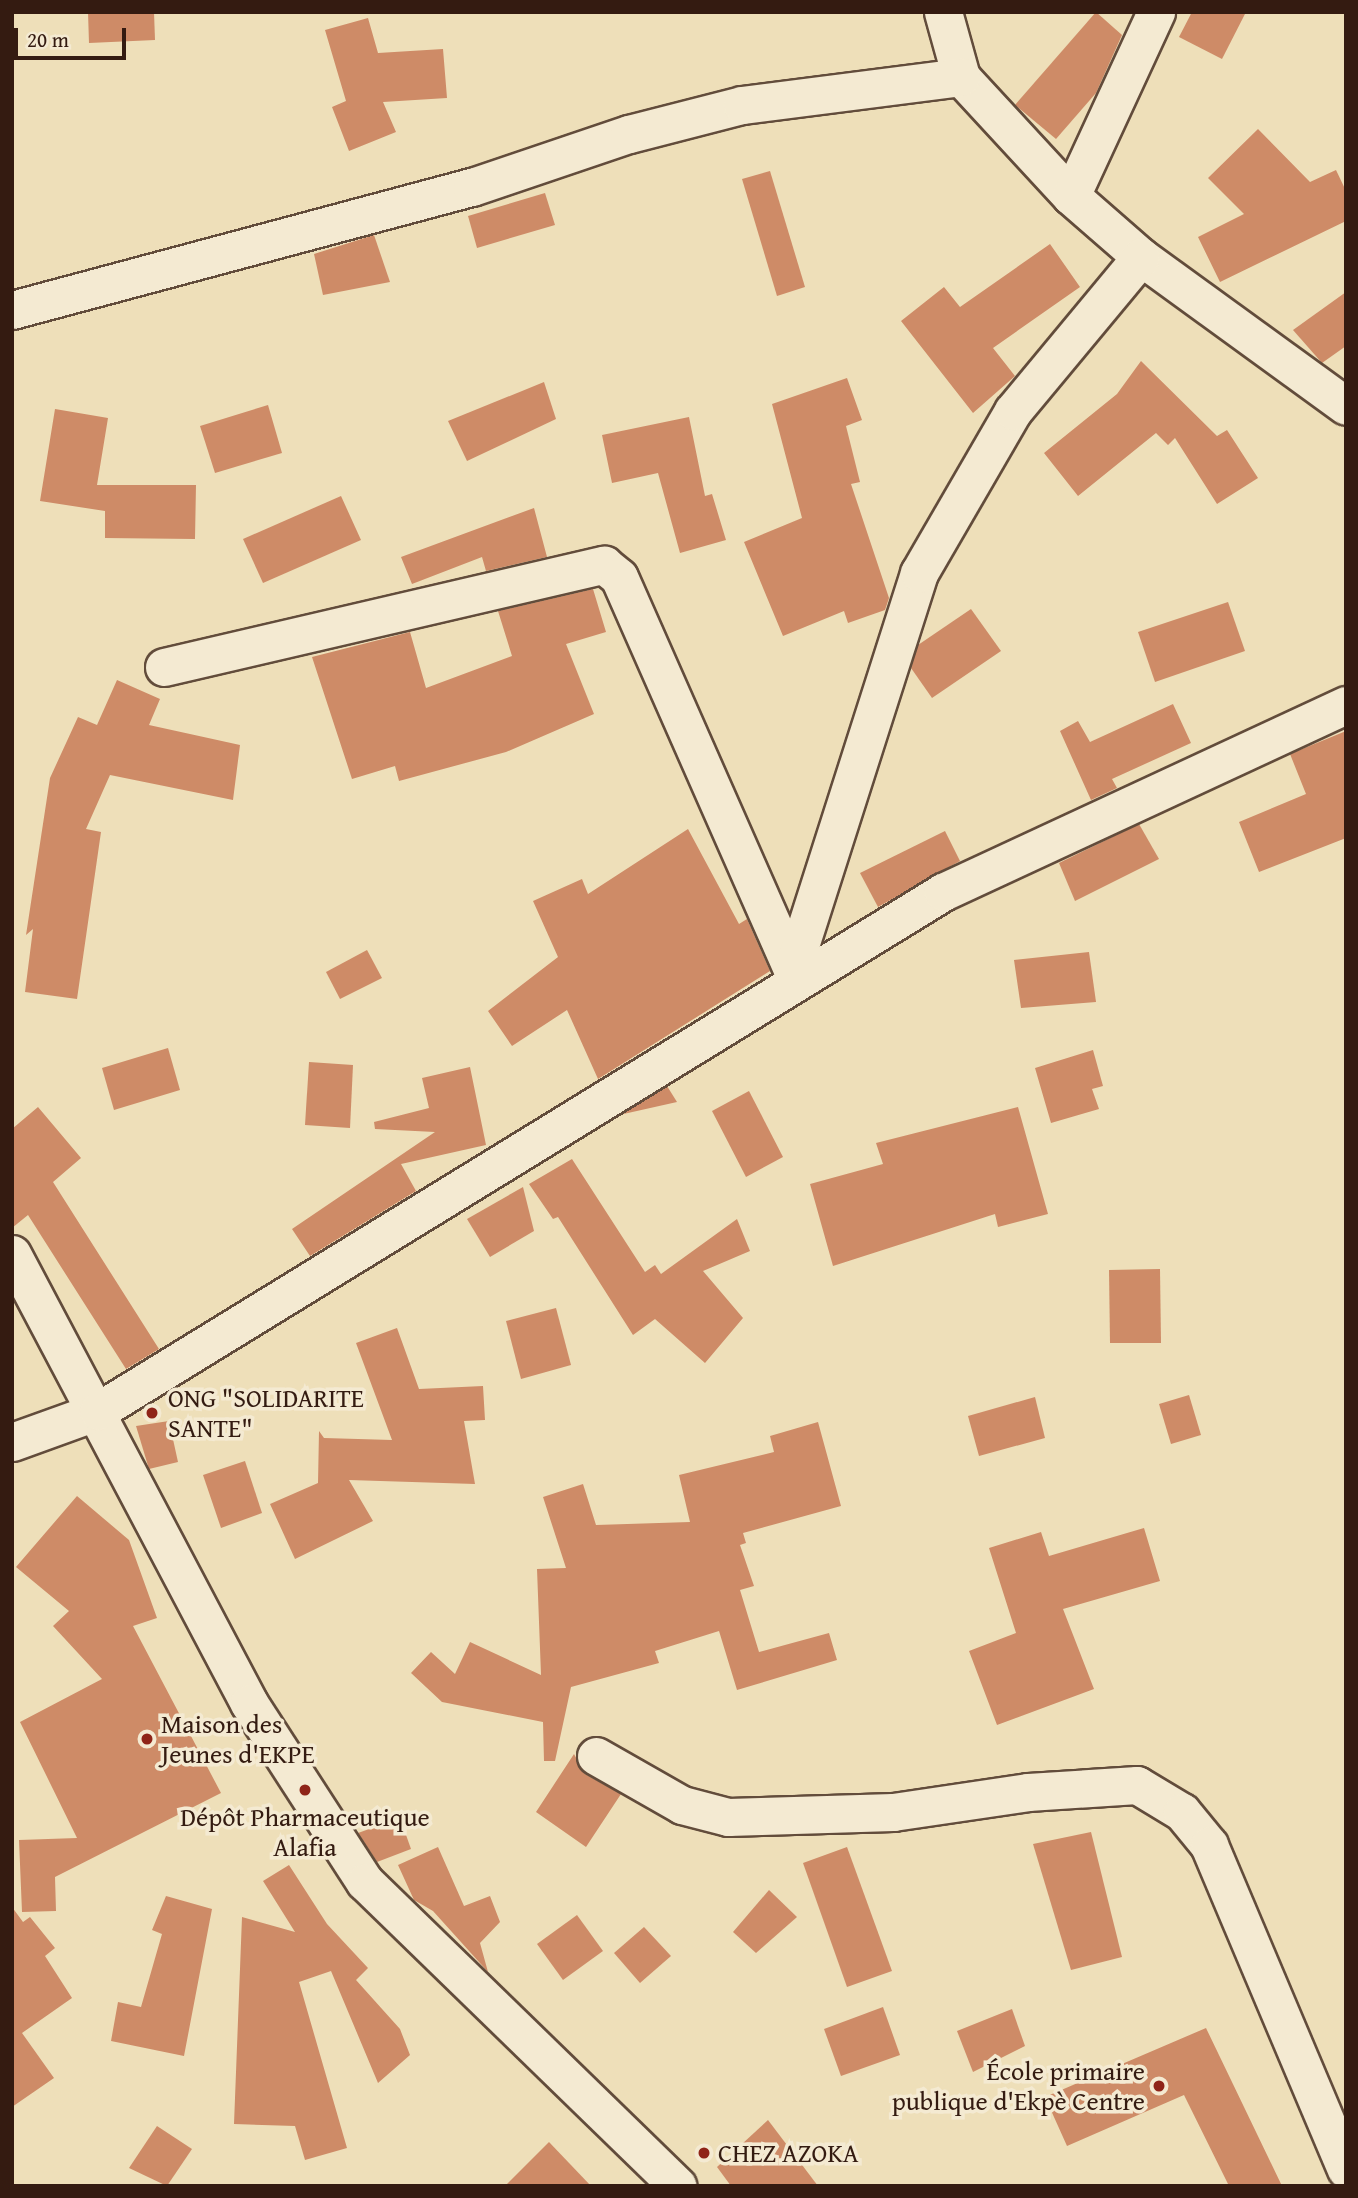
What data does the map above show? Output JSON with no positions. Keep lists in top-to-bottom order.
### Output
{
  "places": [
    "ONG \"SOLIDARITE SANTE\"",
    "Maison des Jeunes d'EKPE",
    "Dépôt Pharmaceutique Alafia",
    "École primaire publique d'Ekpè Centre",
    "CHEZ AZOKA"
  ],
  "scale_bar": "20 m"
}
